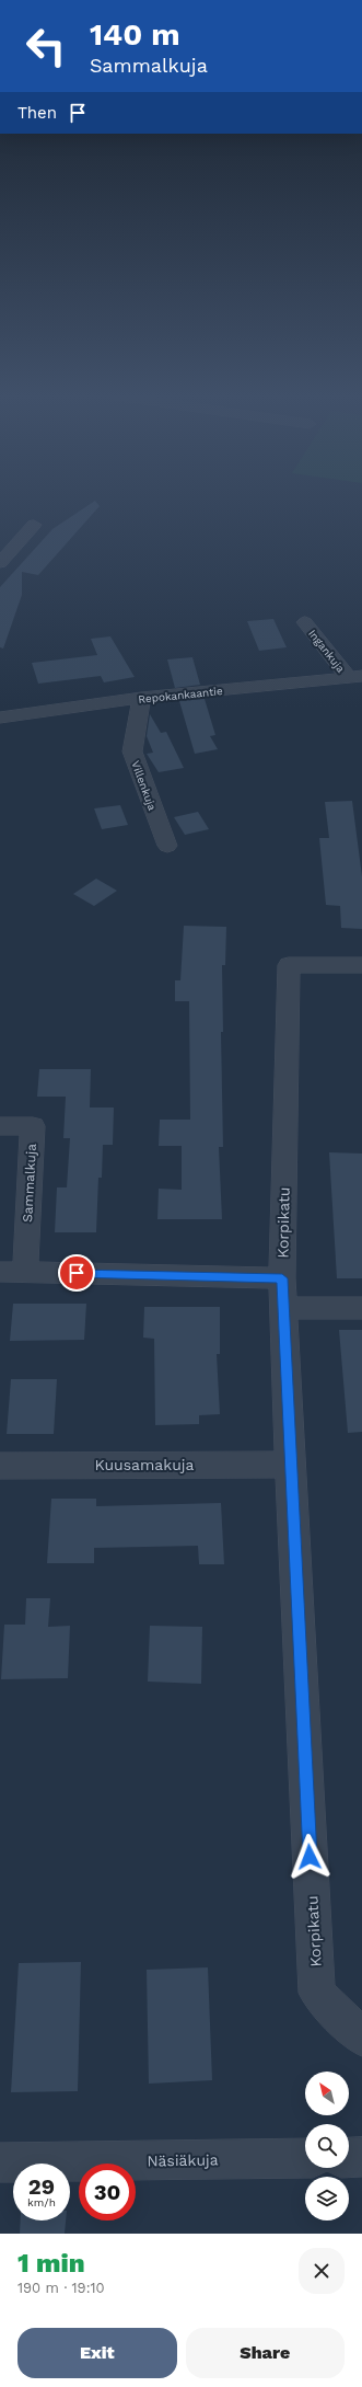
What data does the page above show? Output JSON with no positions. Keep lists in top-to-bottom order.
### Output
{
  "streets": {
    "street": [
      "Ingankuja",
      "Repokankaantie",
      "Villenkuja",
      "Sammalkuja",
      "Korpikatu",
      "Kuusamakuja",
      "Näsiäkuja"
    ]
  },
  "crossings": [
    ["Ingankuja", "Repokankaantie"],
    ["Repokankaantie", "Villenkuja"],
    ["Sammalkuja", "Korpikatu"],
    ["Korpikatu", "Kuusamakuja"]
  ],
  "north": "top left",
  "page": {
    "turn": ["140 m", "Sammalkuja"],
    "then": "Then",
    "speed": "29 km/h",
    "limit": "30",
    "heading": ["1 min", "190 m · 19:10"],
    "buttons": ["Exit", "Share"]
  }
}
